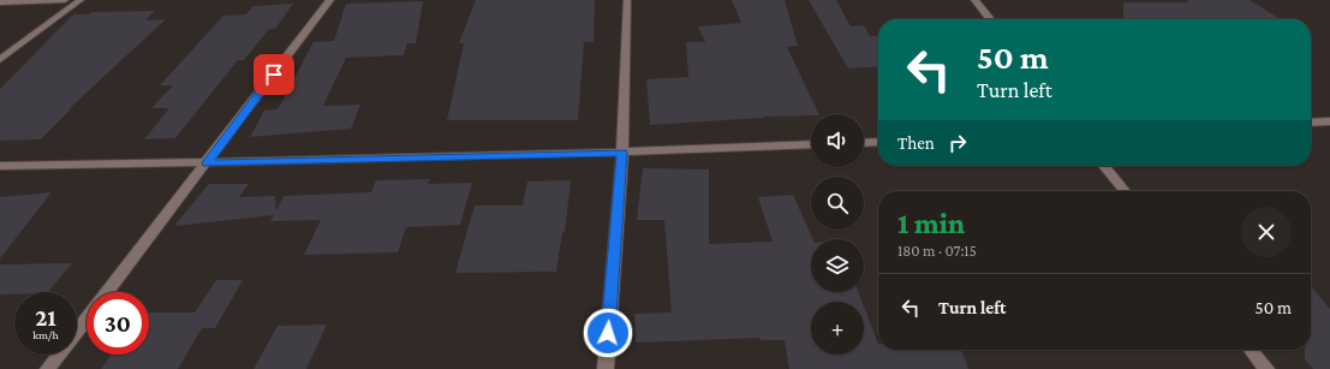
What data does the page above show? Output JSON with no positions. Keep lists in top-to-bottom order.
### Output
{
  "page": {
    "turn": ["50 m", "Turn left"],
    "map_buttons": "+",
    "then": "Then",
    "heading": ["1 min", "180 m · 07:15"],
    "list": [
      {
        "name": "Turn left",
        "value": "50 m"
      }
    ],
    "speed": "21 km/h",
    "limit": "30"
  }
}
